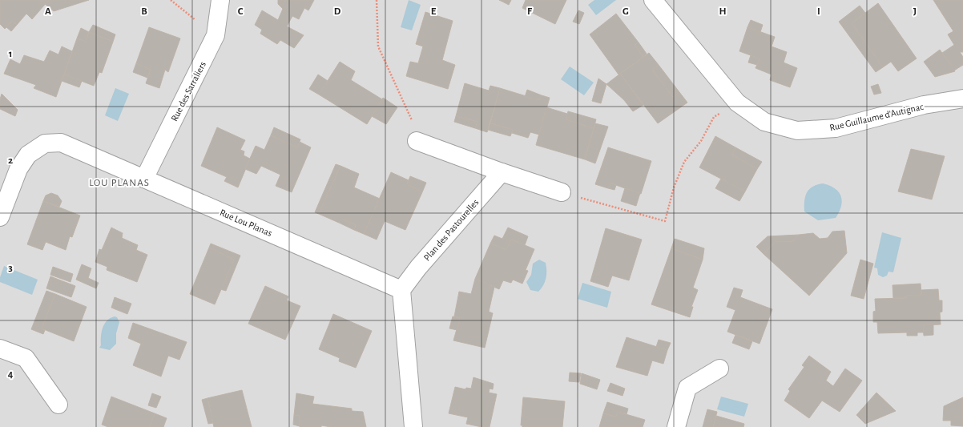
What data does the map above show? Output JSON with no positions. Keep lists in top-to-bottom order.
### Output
{
  "streets": {
    "street": [
      "Rue des Sarraliers",
      "Rue Guillaume d'Autignac",
      "Rue Lou Planas",
      "Plan des Pastourelles"
    ]
  },
  "crossings": [
    ["Rue des Sarraliers", "Rue Lou Planas"],
    ["Rue Lou Planas", "Plan des Pastourelles"]
  ],
  "districts": ["LOU PLANAS"],
  "grid": {
    "columns": [
      "A",
      "B",
      "C",
      "D",
      "E",
      "F",
      "G",
      "H",
      "I",
      "J"
    ],
    "rows": [
      "1",
      "2",
      "3",
      "4"
    ]
  }
}
